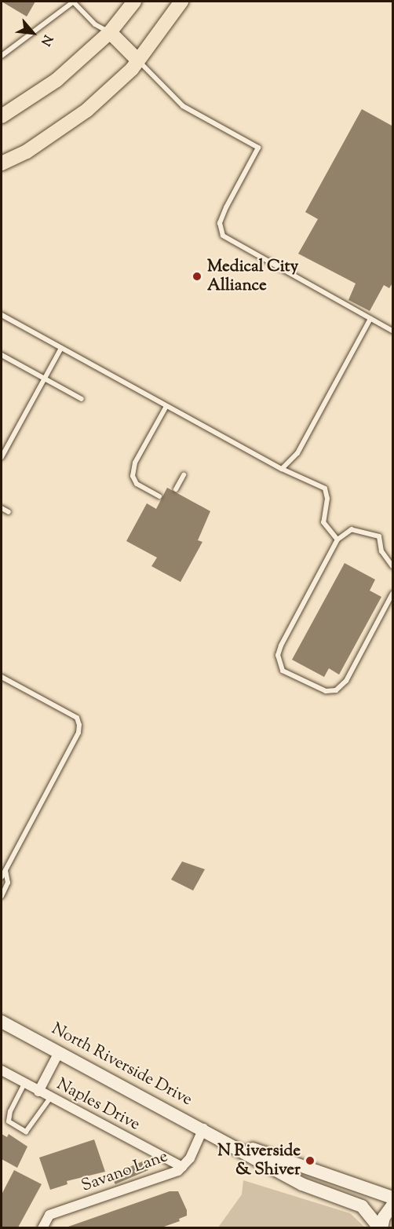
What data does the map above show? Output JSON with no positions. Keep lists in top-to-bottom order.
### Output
{
  "streets": {
    "main road": ["North Riverside Drive"],
    "street": ["Naples Drive", "Savano Lane"]
  },
  "crossings": [
    ["North Riverside Drive", "Naples Drive"],
    ["North Riverside Drive", "Savano Lane"],
    ["Naples Drive", "Savano Lane"]
  ],
  "places": ["Medical City Alliance", "N Riverside & Shiver"],
  "north": "bottom right"
}
